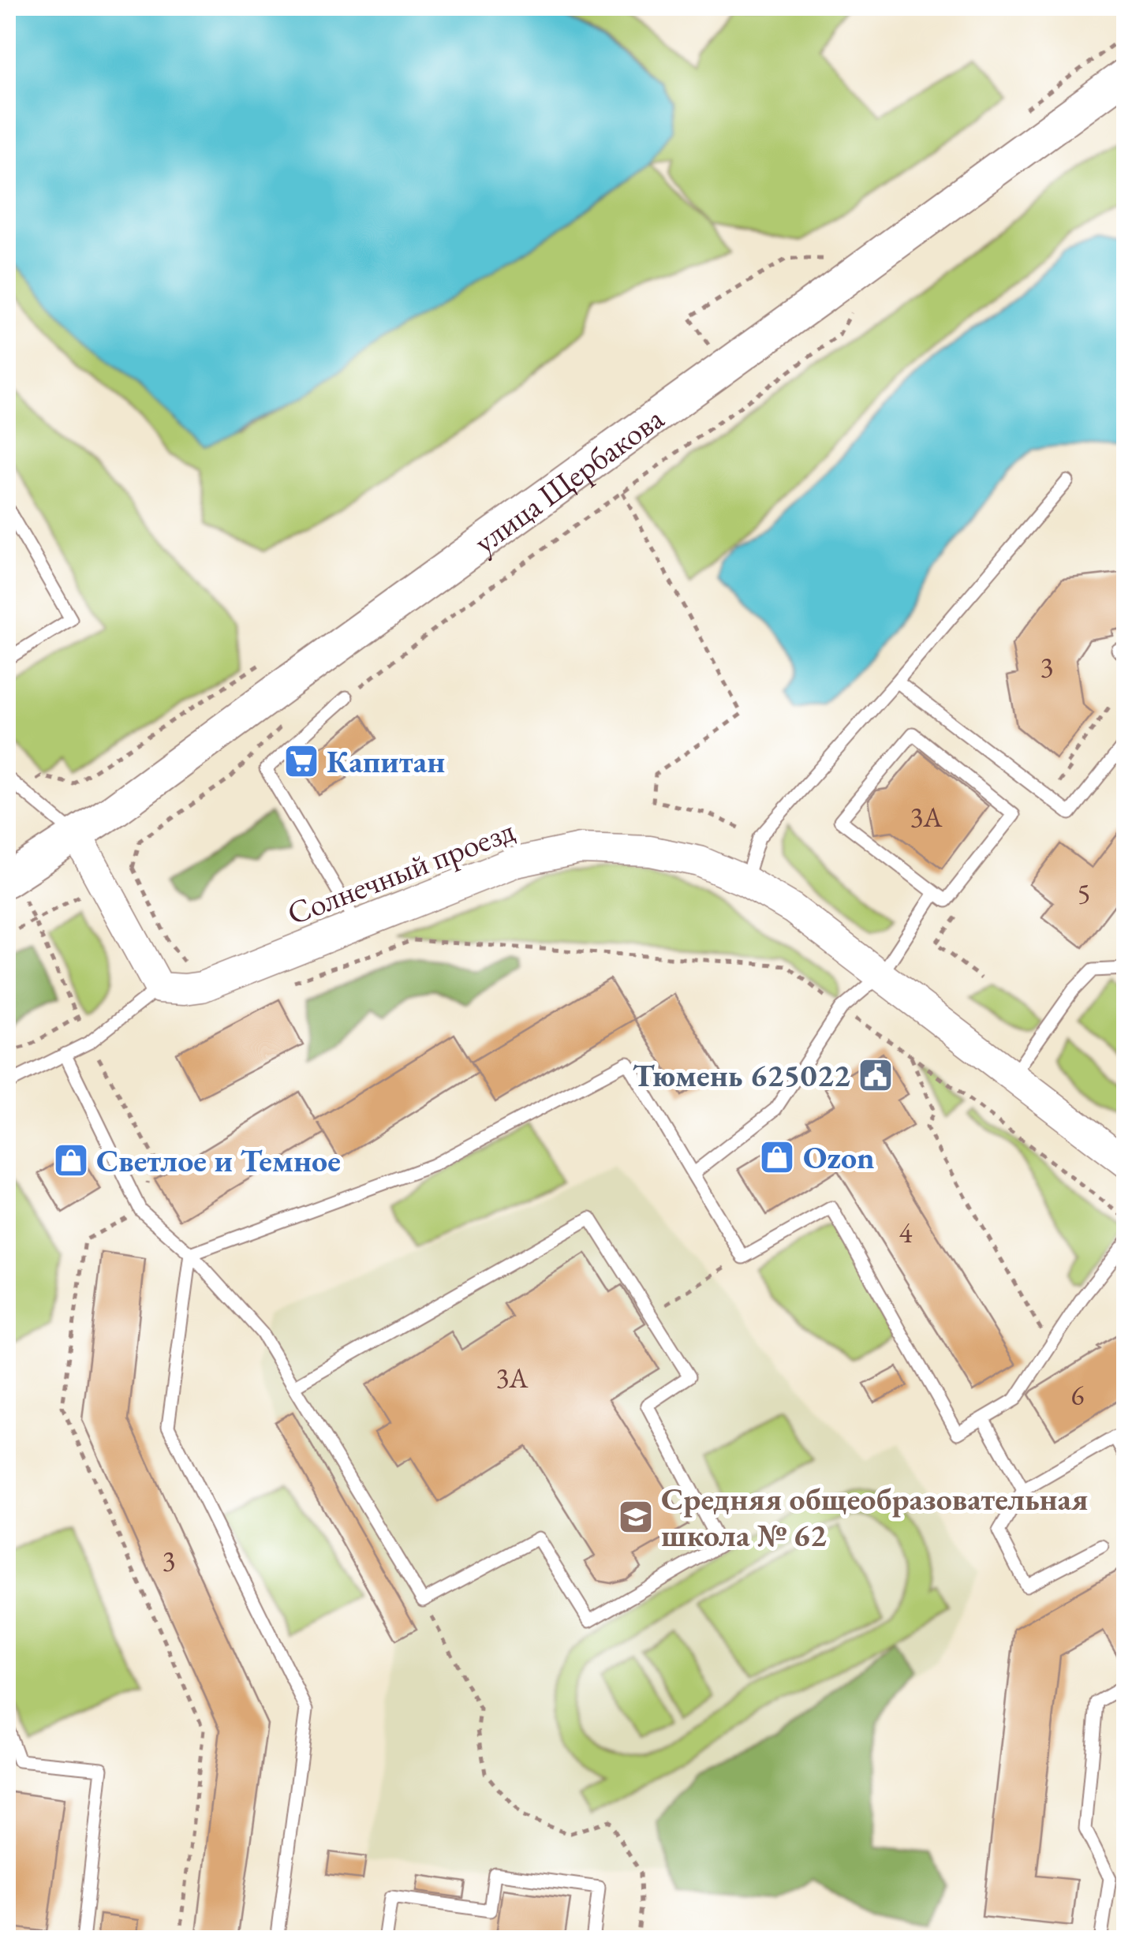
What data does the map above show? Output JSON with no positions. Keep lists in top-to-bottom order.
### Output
{
  "streets": {
    "main road": ["улица Щербакова"],
    "street": ["Солнечный проезд"]
  },
  "places": {
    "supermarket": ["Капитан"],
    "public building": ["Тюмень 625022"],
    "shop": ["Ozon", "Светлое и Темное"],
    "school or university": ["Средняя общеобразовательная школа № 62"]
  },
  "house_numbers": [
    "3",
    "3А",
    "5",
    "4",
    "3А",
    "6",
    "3"
  ]
}
